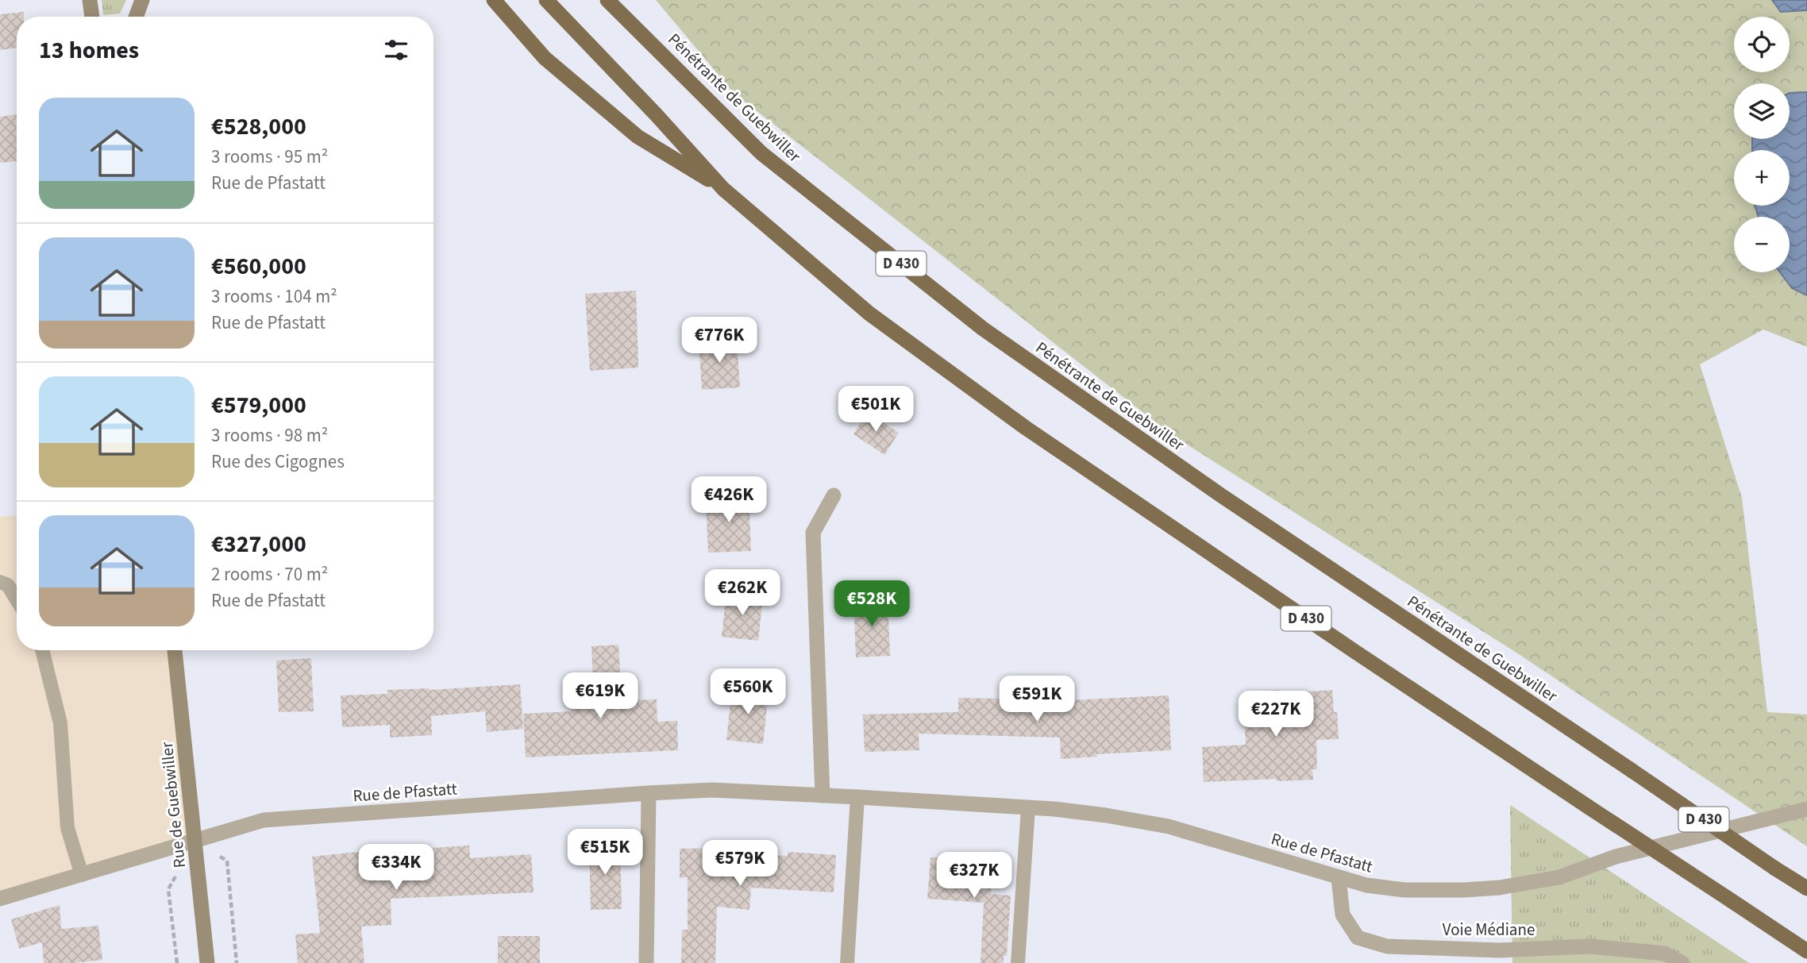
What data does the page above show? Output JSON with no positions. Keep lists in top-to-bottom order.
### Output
{
  "streets": {
    "highway": ["Pénétrante de Guebwiller", "D 430"],
    "main road": ["Rue de Guebwiller"],
    "street": ["Rue de Pfastatt", "Voie Médiane"]
  },
  "crossings": [
    ["Rue de Pfastatt", "Rue de Guebwiller"],
    ["Rue de Pfastatt", "Voie Médiane"]
  ],
  "page": {
    "map_buttons": ["+", "−"],
    "heading": "13 homes",
    "list": [
      {
        "name": "€528,000",
        "note": "3 rooms · 95 m² · Rue de Pfastatt"
      },
      {
        "name": "€560,000",
        "note": "3 rooms · 104 m² · Rue de Pfastatt"
      },
      {
        "name": "€579,000",
        "note": "3 rooms · 98 m² · Rue des Cigognes"
      },
      {
        "name": "€327,000",
        "note": "2 rooms · 70 m² · Rue de Pfastatt"
      }
    ],
    "price": [
      "€776K",
      "€501K",
      "€426K",
      "€262K",
      "€528K",
      "€560K",
      "€619K",
      "€591K",
      "€227K",
      "€515K",
      "€579K",
      "€334K",
      "€327K"
    ]
  }
}
